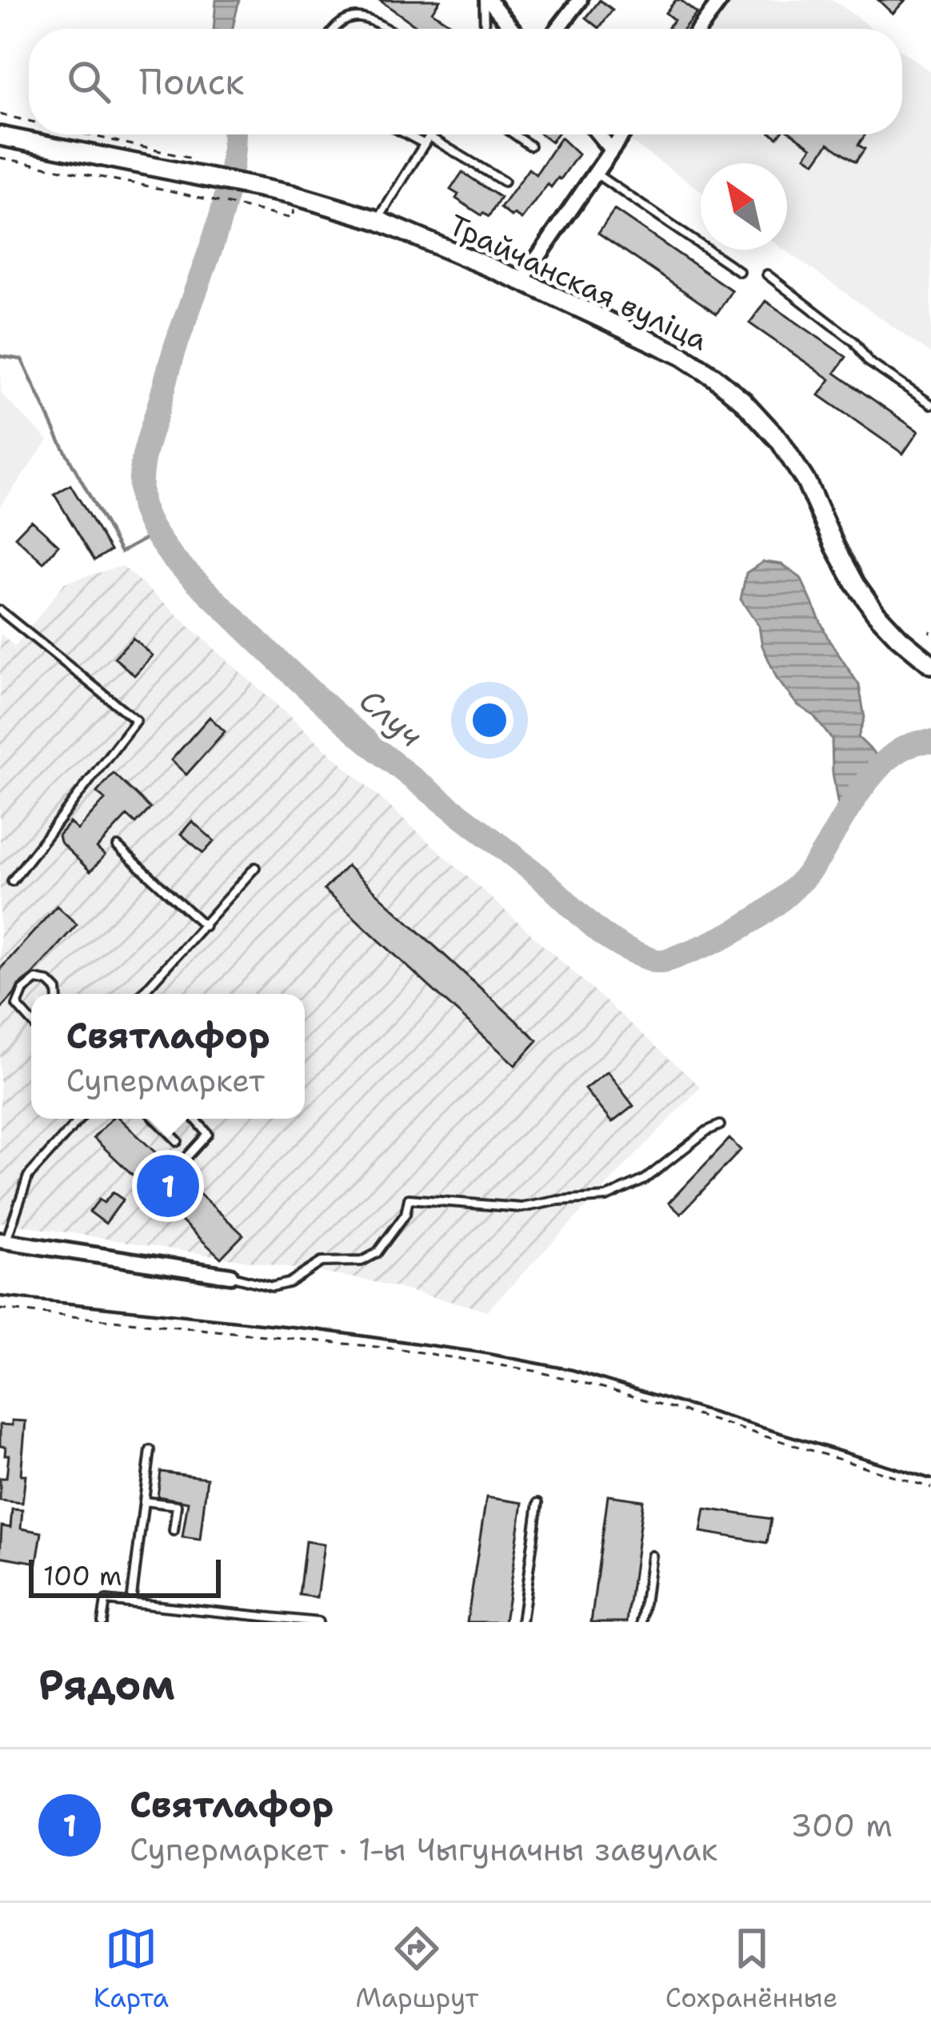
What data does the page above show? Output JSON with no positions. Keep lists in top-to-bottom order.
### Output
{
  "streets": {
    "street": ["Трайчанская вуліца"]
  },
  "water": ["Случ"],
  "scale_bar": "100 m",
  "north": "top left",
  "page": {
    "search": "Поиск",
    "popup": ["Святлафор", "Супермаркет"],
    "pins": "1",
    "scale": "100 m",
    "heading": "Рядом",
    "list": [
      {
        "mark": "1",
        "name": "Святлафор",
        "note": "Супермаркет · 1-ы Чыгуначны завулак",
        "value": "300 m"
      }
    ],
    "nav": ["Карта", "Маршрут", "Сохранённые"]
  }
}
